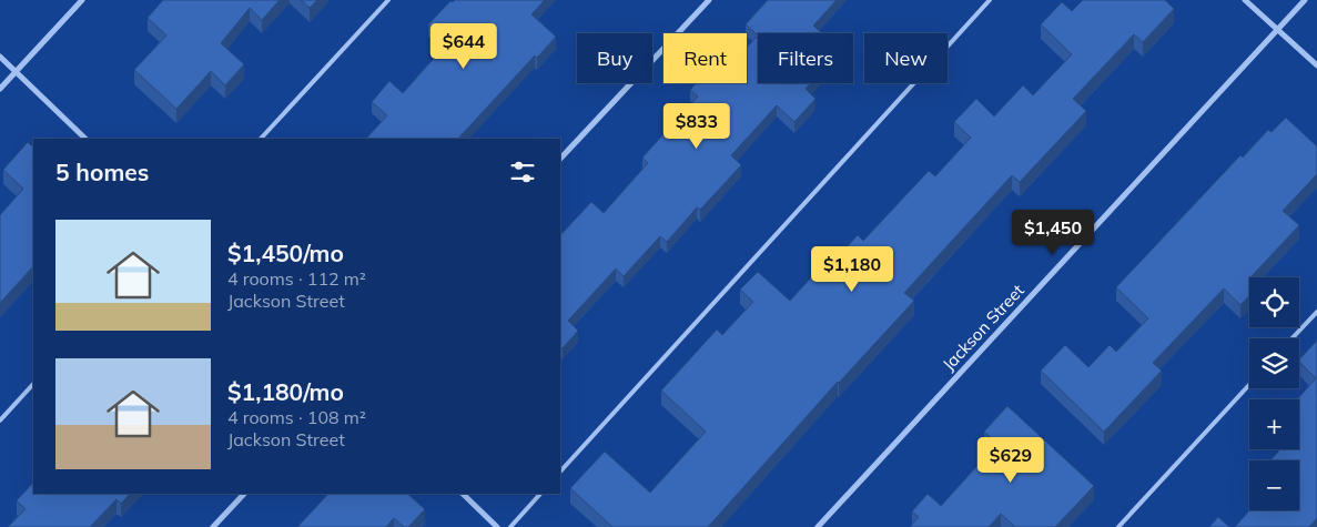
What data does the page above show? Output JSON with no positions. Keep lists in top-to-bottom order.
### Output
{
  "streets": {
    "street": ["Jackson Street"]
  },
  "page": {
    "price": [
      "$644",
      "$833",
      "$1,450",
      "$1,180",
      "$629"
    ],
    "chip": [
      "Buy",
      "Rent",
      "Filters",
      "New"
    ],
    "heading": "5 homes",
    "list": [
      {
        "name": "$1,450/mo",
        "note": "4 rooms · 112 m² · Jackson Street"
      },
      {
        "name": "$1,180/mo",
        "note": "4 rooms · 108 m² · Jackson Street"
      }
    ],
    "map_buttons": ["+", "−"]
  }
}
